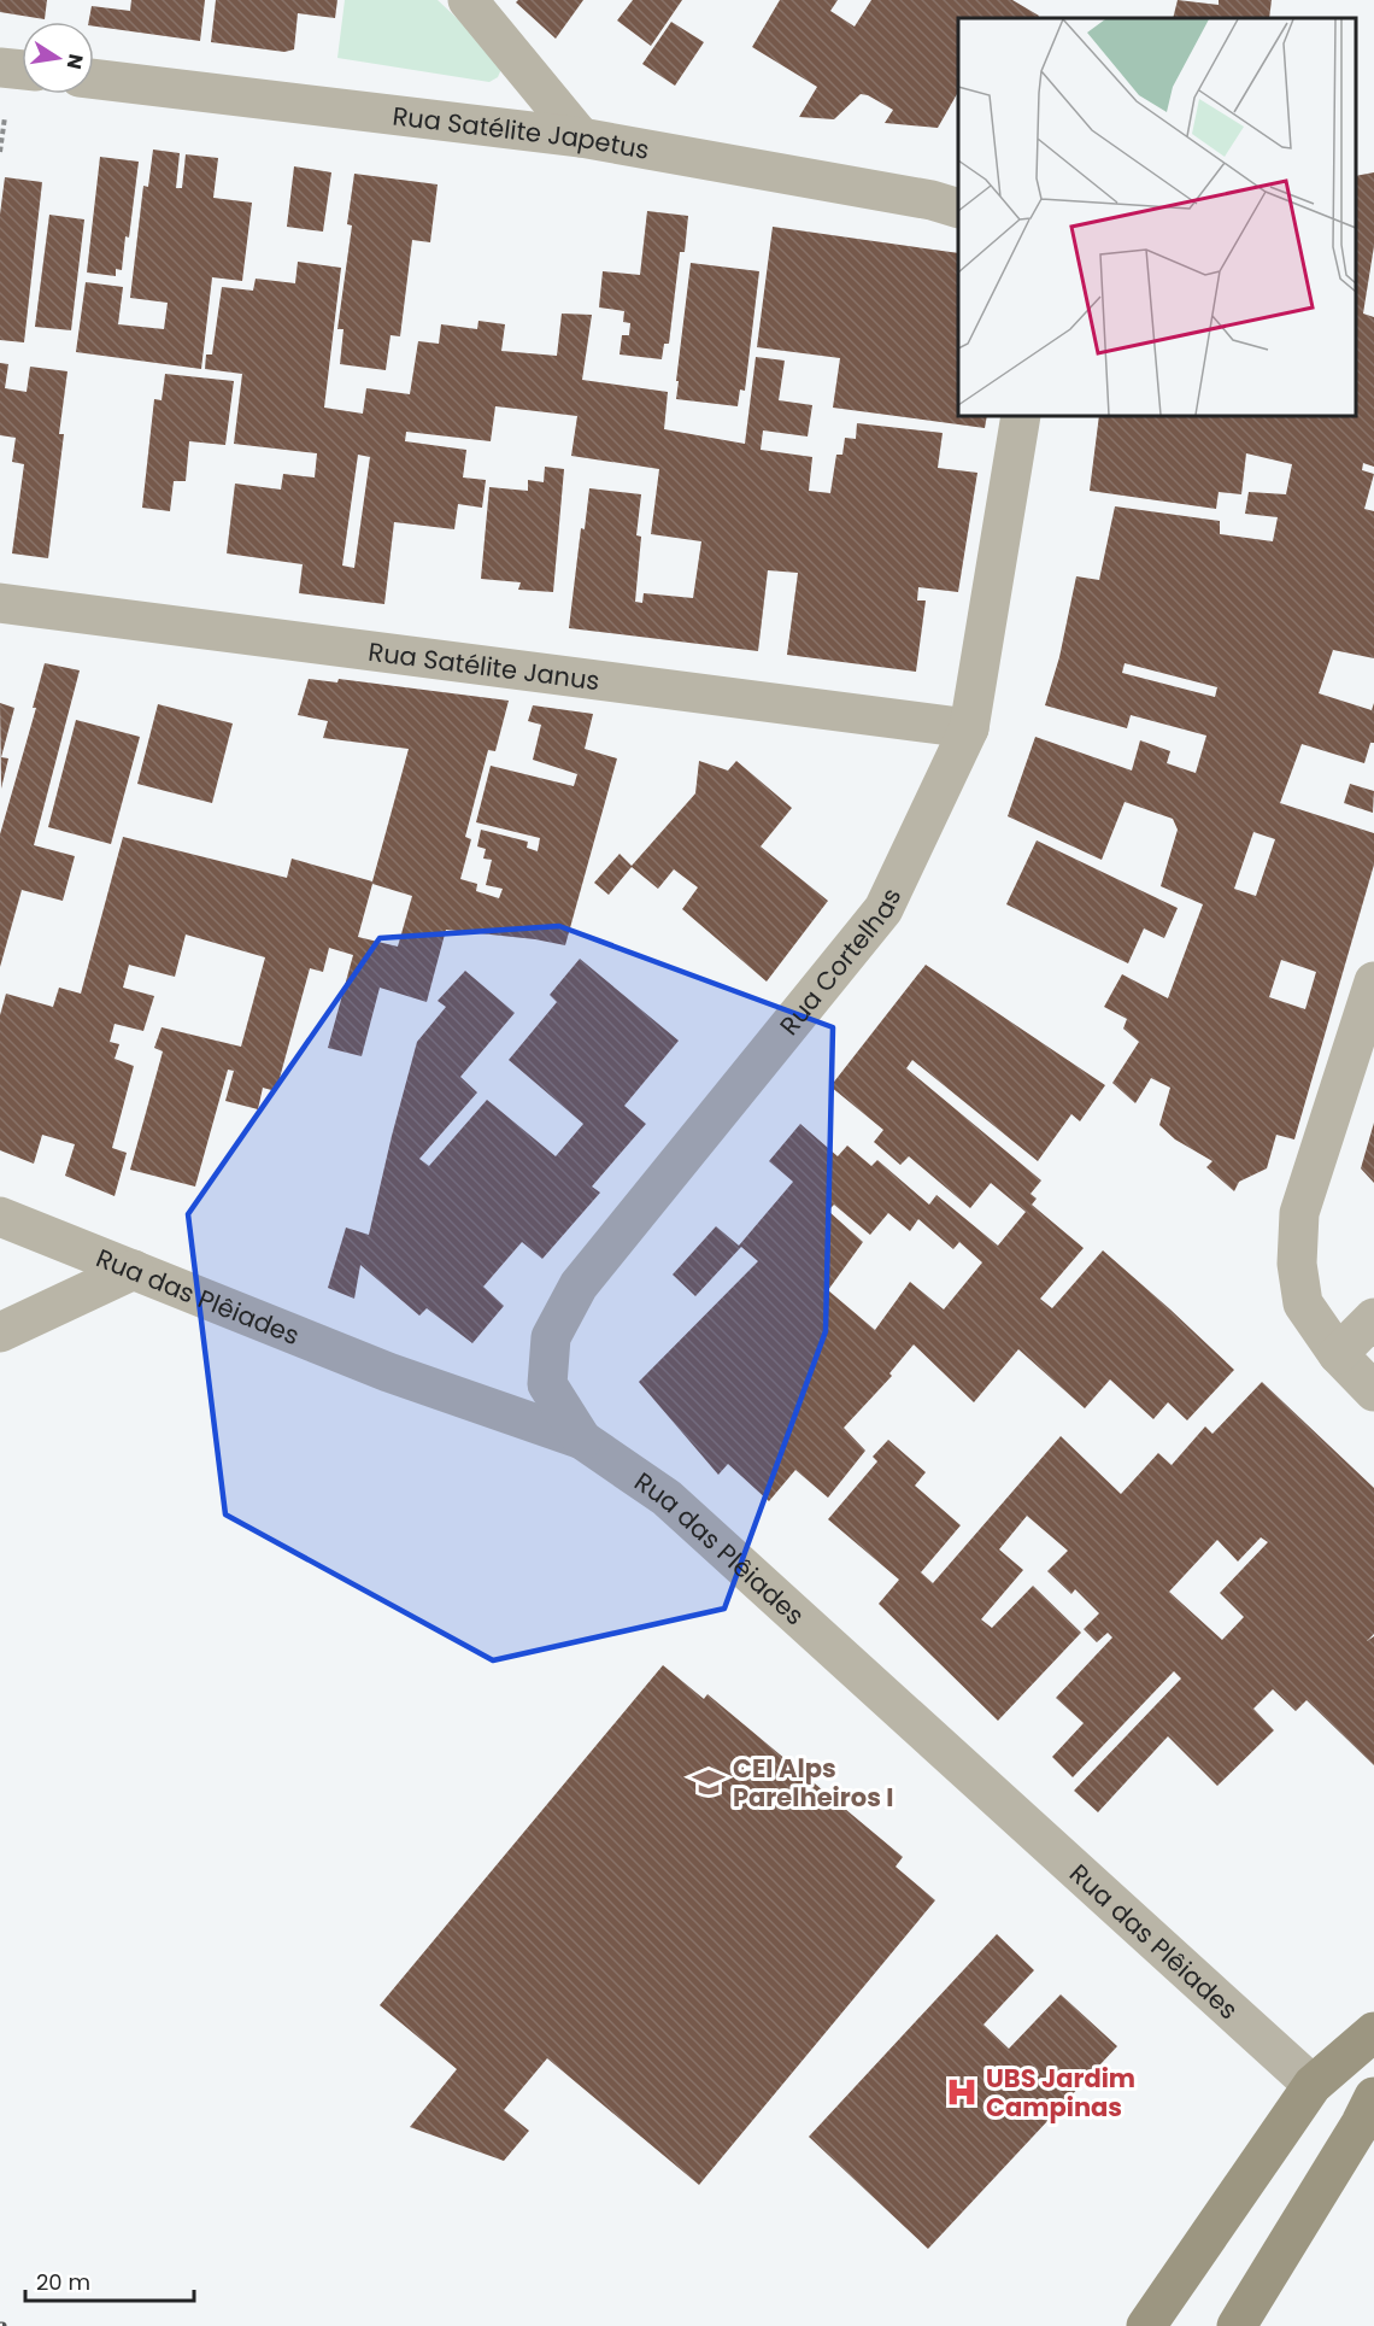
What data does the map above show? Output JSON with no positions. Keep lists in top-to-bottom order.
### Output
{
  "streets": {
    "street": [
      "Rua Satélite Japetus",
      "Rua Satélite Janus",
      "Rua Cortelhas",
      "Rua das Plêiades"
    ]
  },
  "crossings": [
    ["Rua Satélite Janus", "Rua Cortelhas"],
    ["Rua Cortelhas", "Rua das Plêiades"]
  ],
  "places": {
    "school or university": ["CEI Alps Parelheiros I"],
    "hospital": ["UBS Jardim Campinas"]
  },
  "scale_bar": "20 m",
  "north": "right"
}
